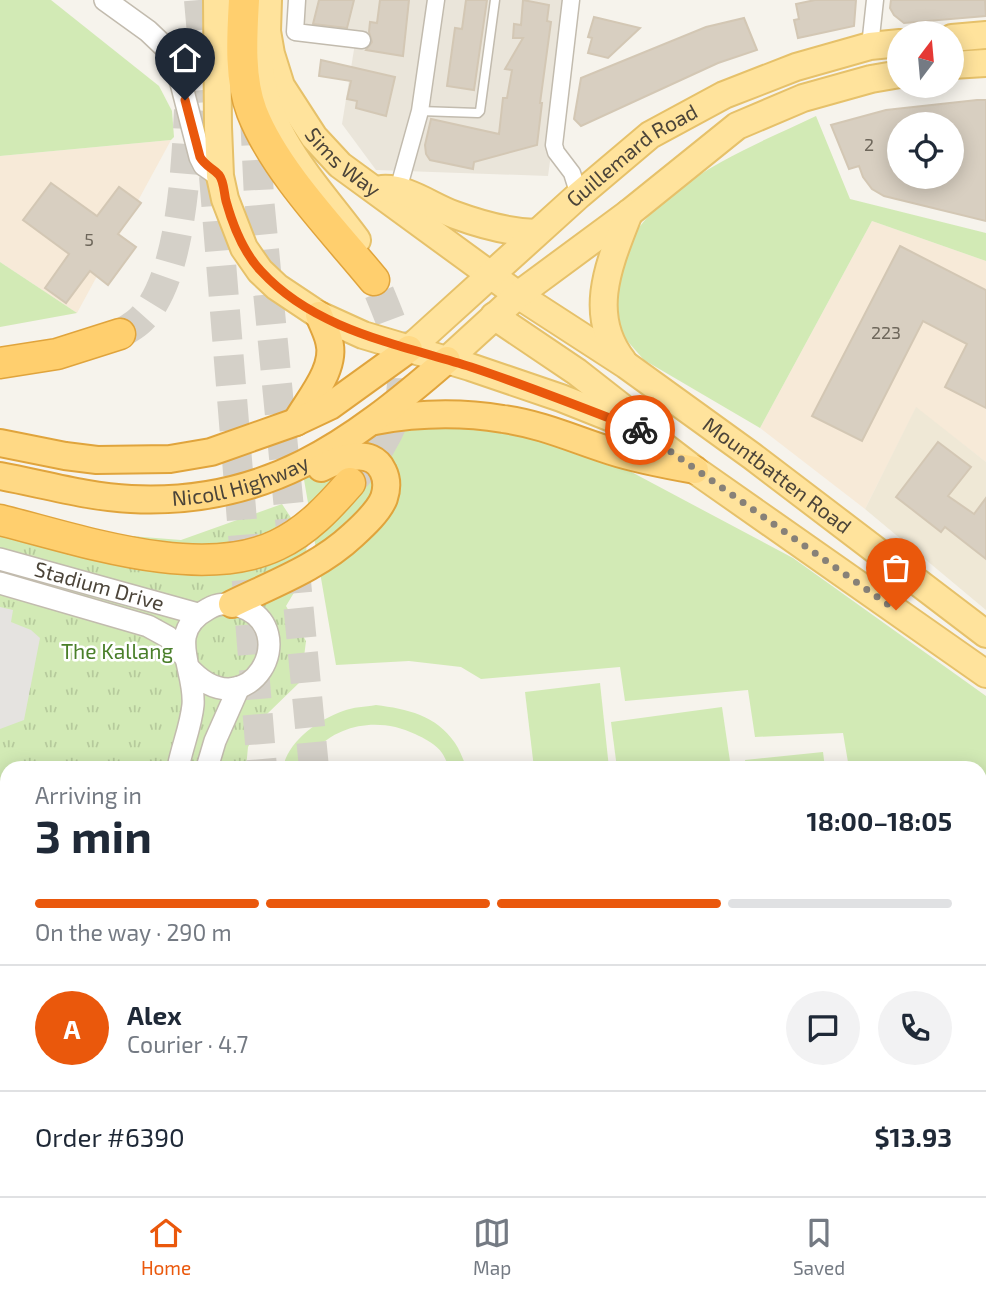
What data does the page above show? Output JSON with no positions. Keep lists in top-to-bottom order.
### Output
{
  "streets": {
    "highway": ["Nicoll Highway"],
    "main road": ["Guillemard Road", "Sims Way", "Mountbatten Road"],
    "street": ["Stadium Drive"]
  },
  "crossings": [
    ["Guillemard Road", "Sims Way"],
    ["Guillemard Road", "Mountbatten Road"],
    ["Guillemard Road", "Nicoll Highway"],
    ["Sims Way", "Mountbatten Road"],
    ["Mountbatten Road", "Nicoll Highway"]
  ],
  "parks": ["The Kallang"],
  "house_numbers": ["2", "5", "223"],
  "north": "top",
  "page": {
    "heading": ["3 min", "Arriving in", "18:00–18:05"],
    "panel": [
      "Alex",
      "Courier · 4.7",
      "Order #6390",
      "$13.93"
    ],
    "bar": "On the way · 290 m",
    "round": "A",
    "tabs": ["Home", "Map", "Saved"]
  }
}
